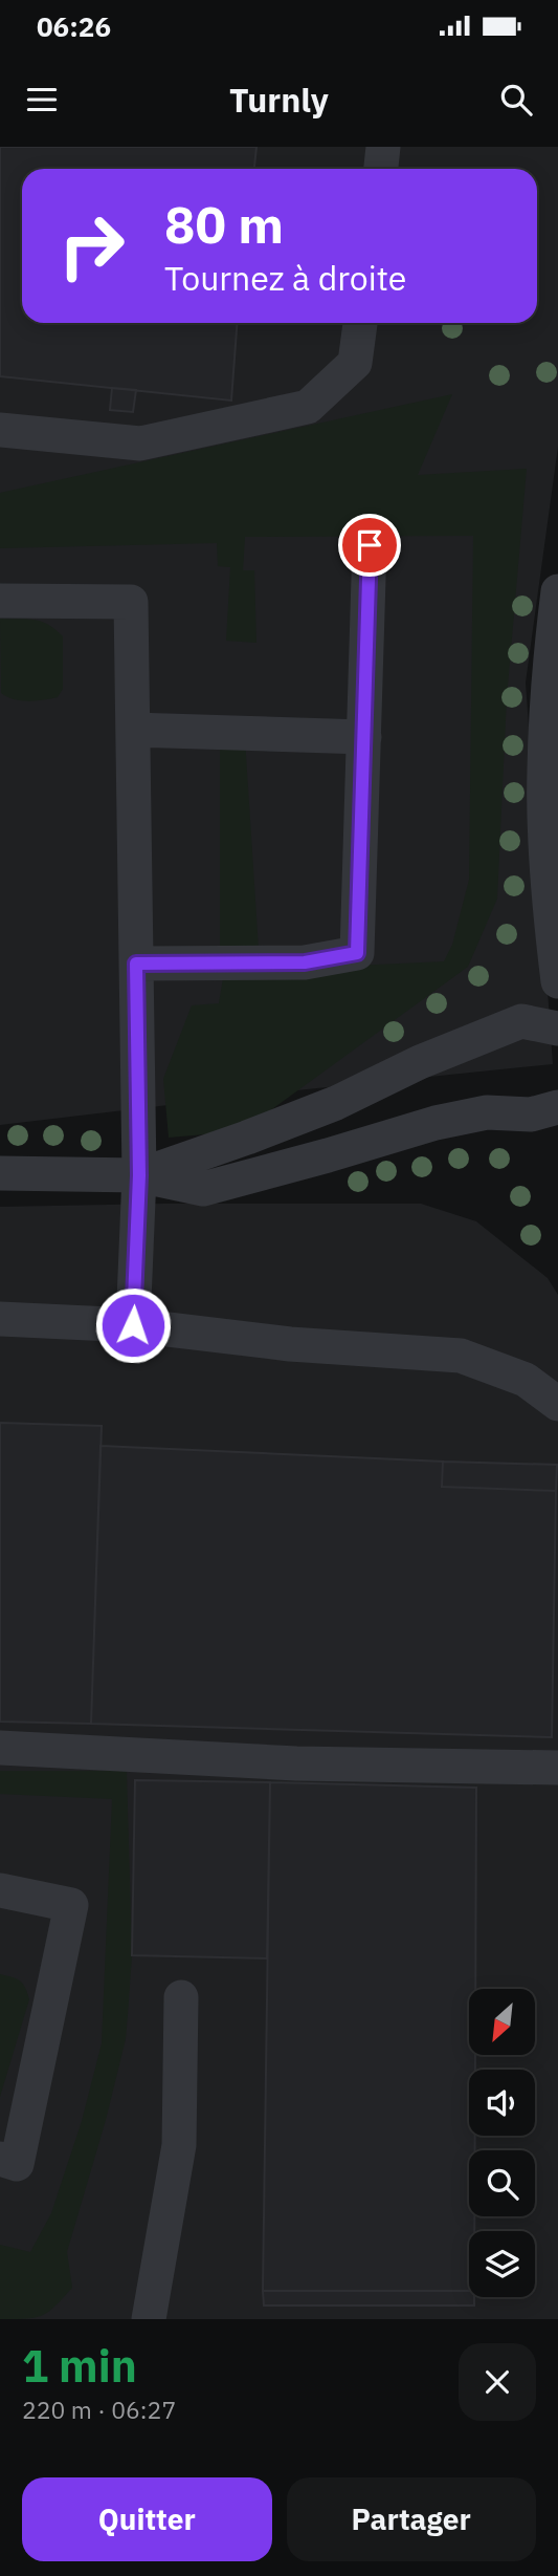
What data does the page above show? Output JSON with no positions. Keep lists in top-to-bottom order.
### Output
{
  "north": "bottom left",
  "page": {
    "status": "06:26",
    "header": "Turnly",
    "turn": ["80 m", "Tournez à droite"],
    "heading": ["1 min", "220 m · 06:27"],
    "buttons": ["Quitter", "Partager"]
  }
}
